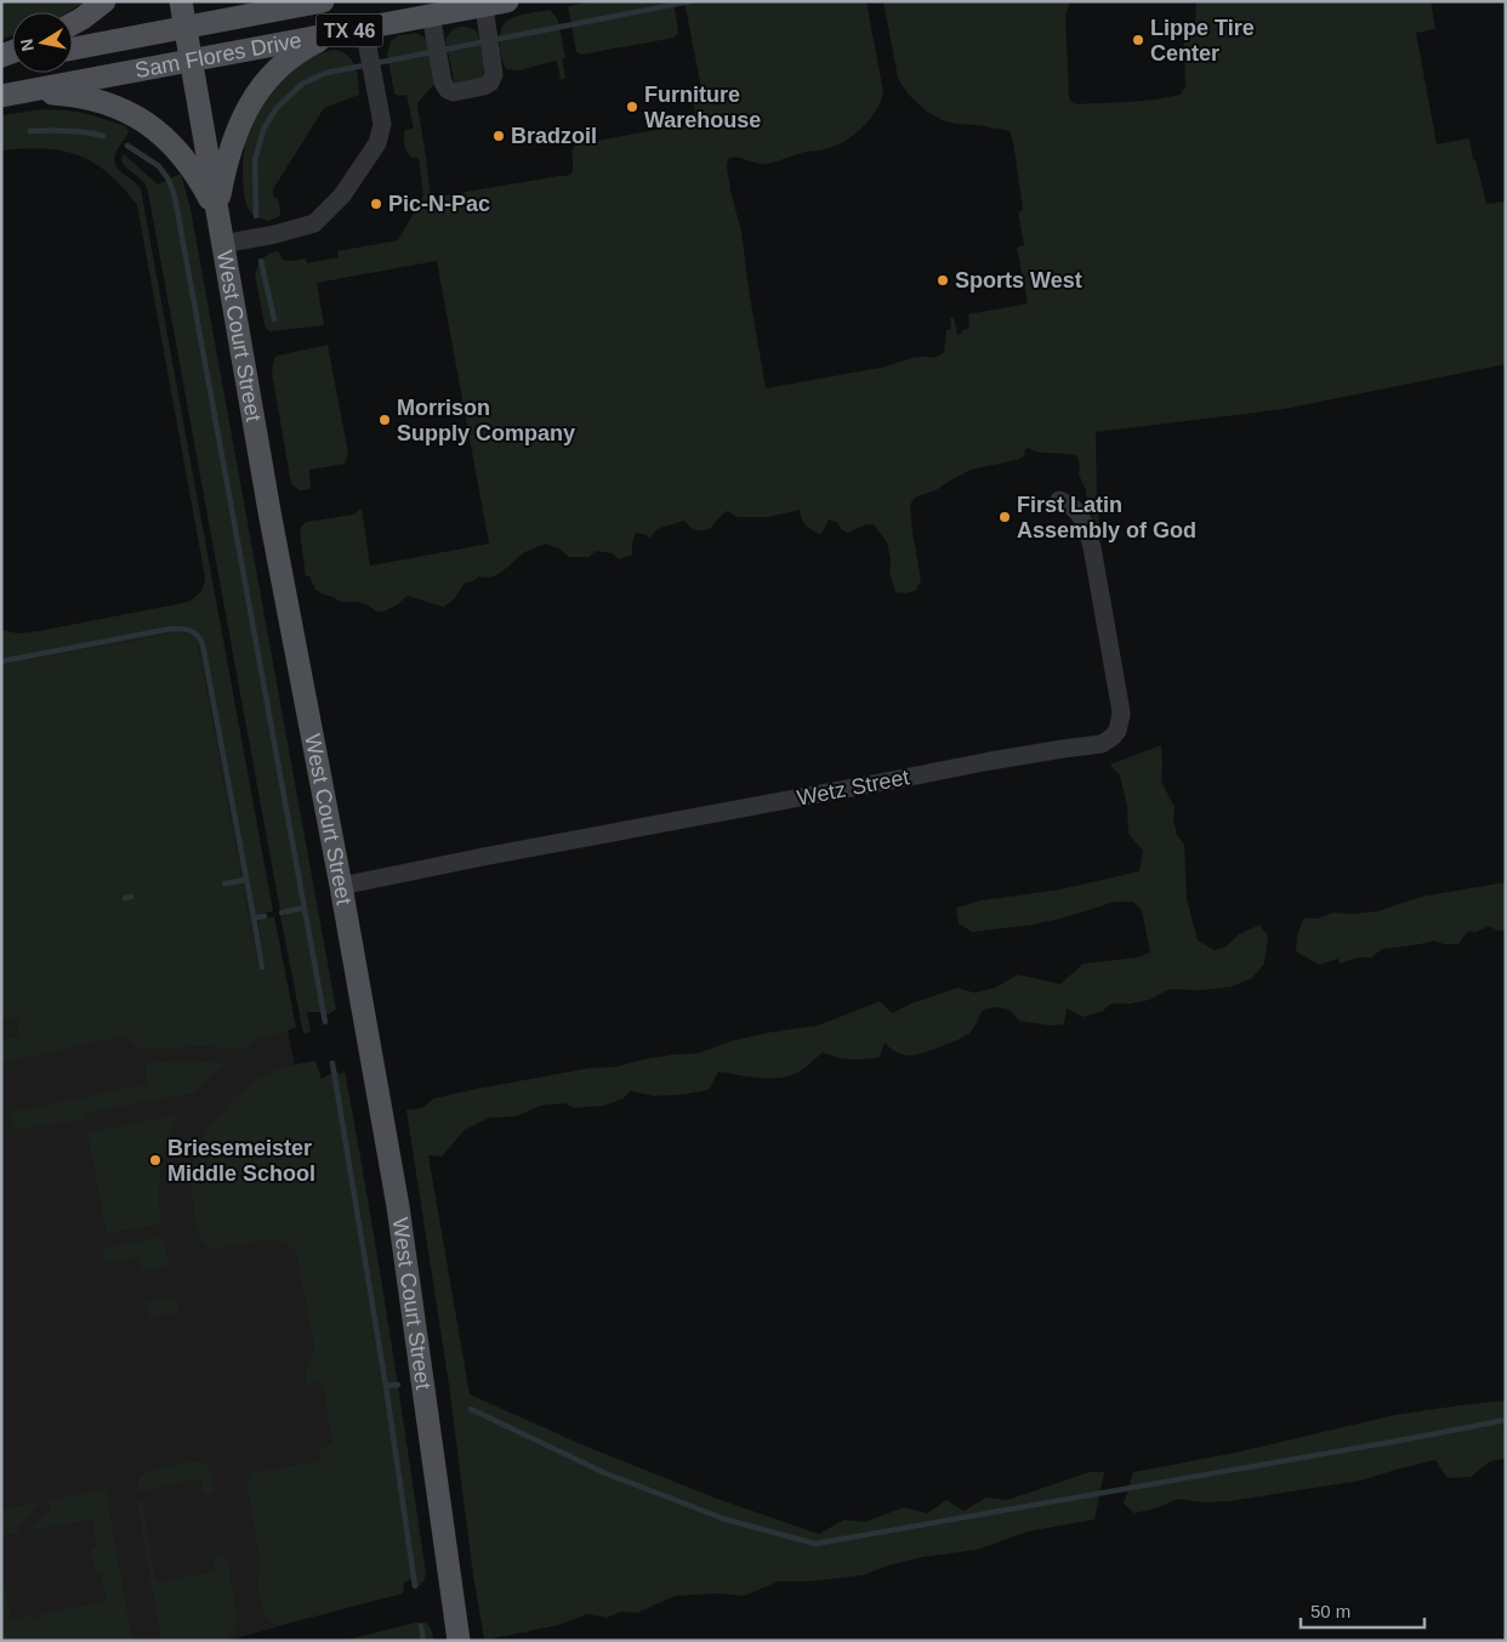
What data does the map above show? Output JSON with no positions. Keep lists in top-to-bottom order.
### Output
{
  "streets": {
    "main road": ["TX 46", "Sam Flores Drive", "West Court Street"],
    "street": ["Wetz Street"]
  },
  "crossings": [
    ["Sam Flores Drive", "West Court Street"],
    ["West Court Street", "Wetz Street"]
  ],
  "places": [
    "Lippe Tire Center",
    "Furniture Warehouse",
    "Bradzoil",
    "Pic-N-Pac",
    "Sports West",
    "Morrison Supply Company",
    "First Latin Assembly of God",
    "Briesemeister Middle School"
  ],
  "scale_bar": "50 m",
  "north": "left"
}
